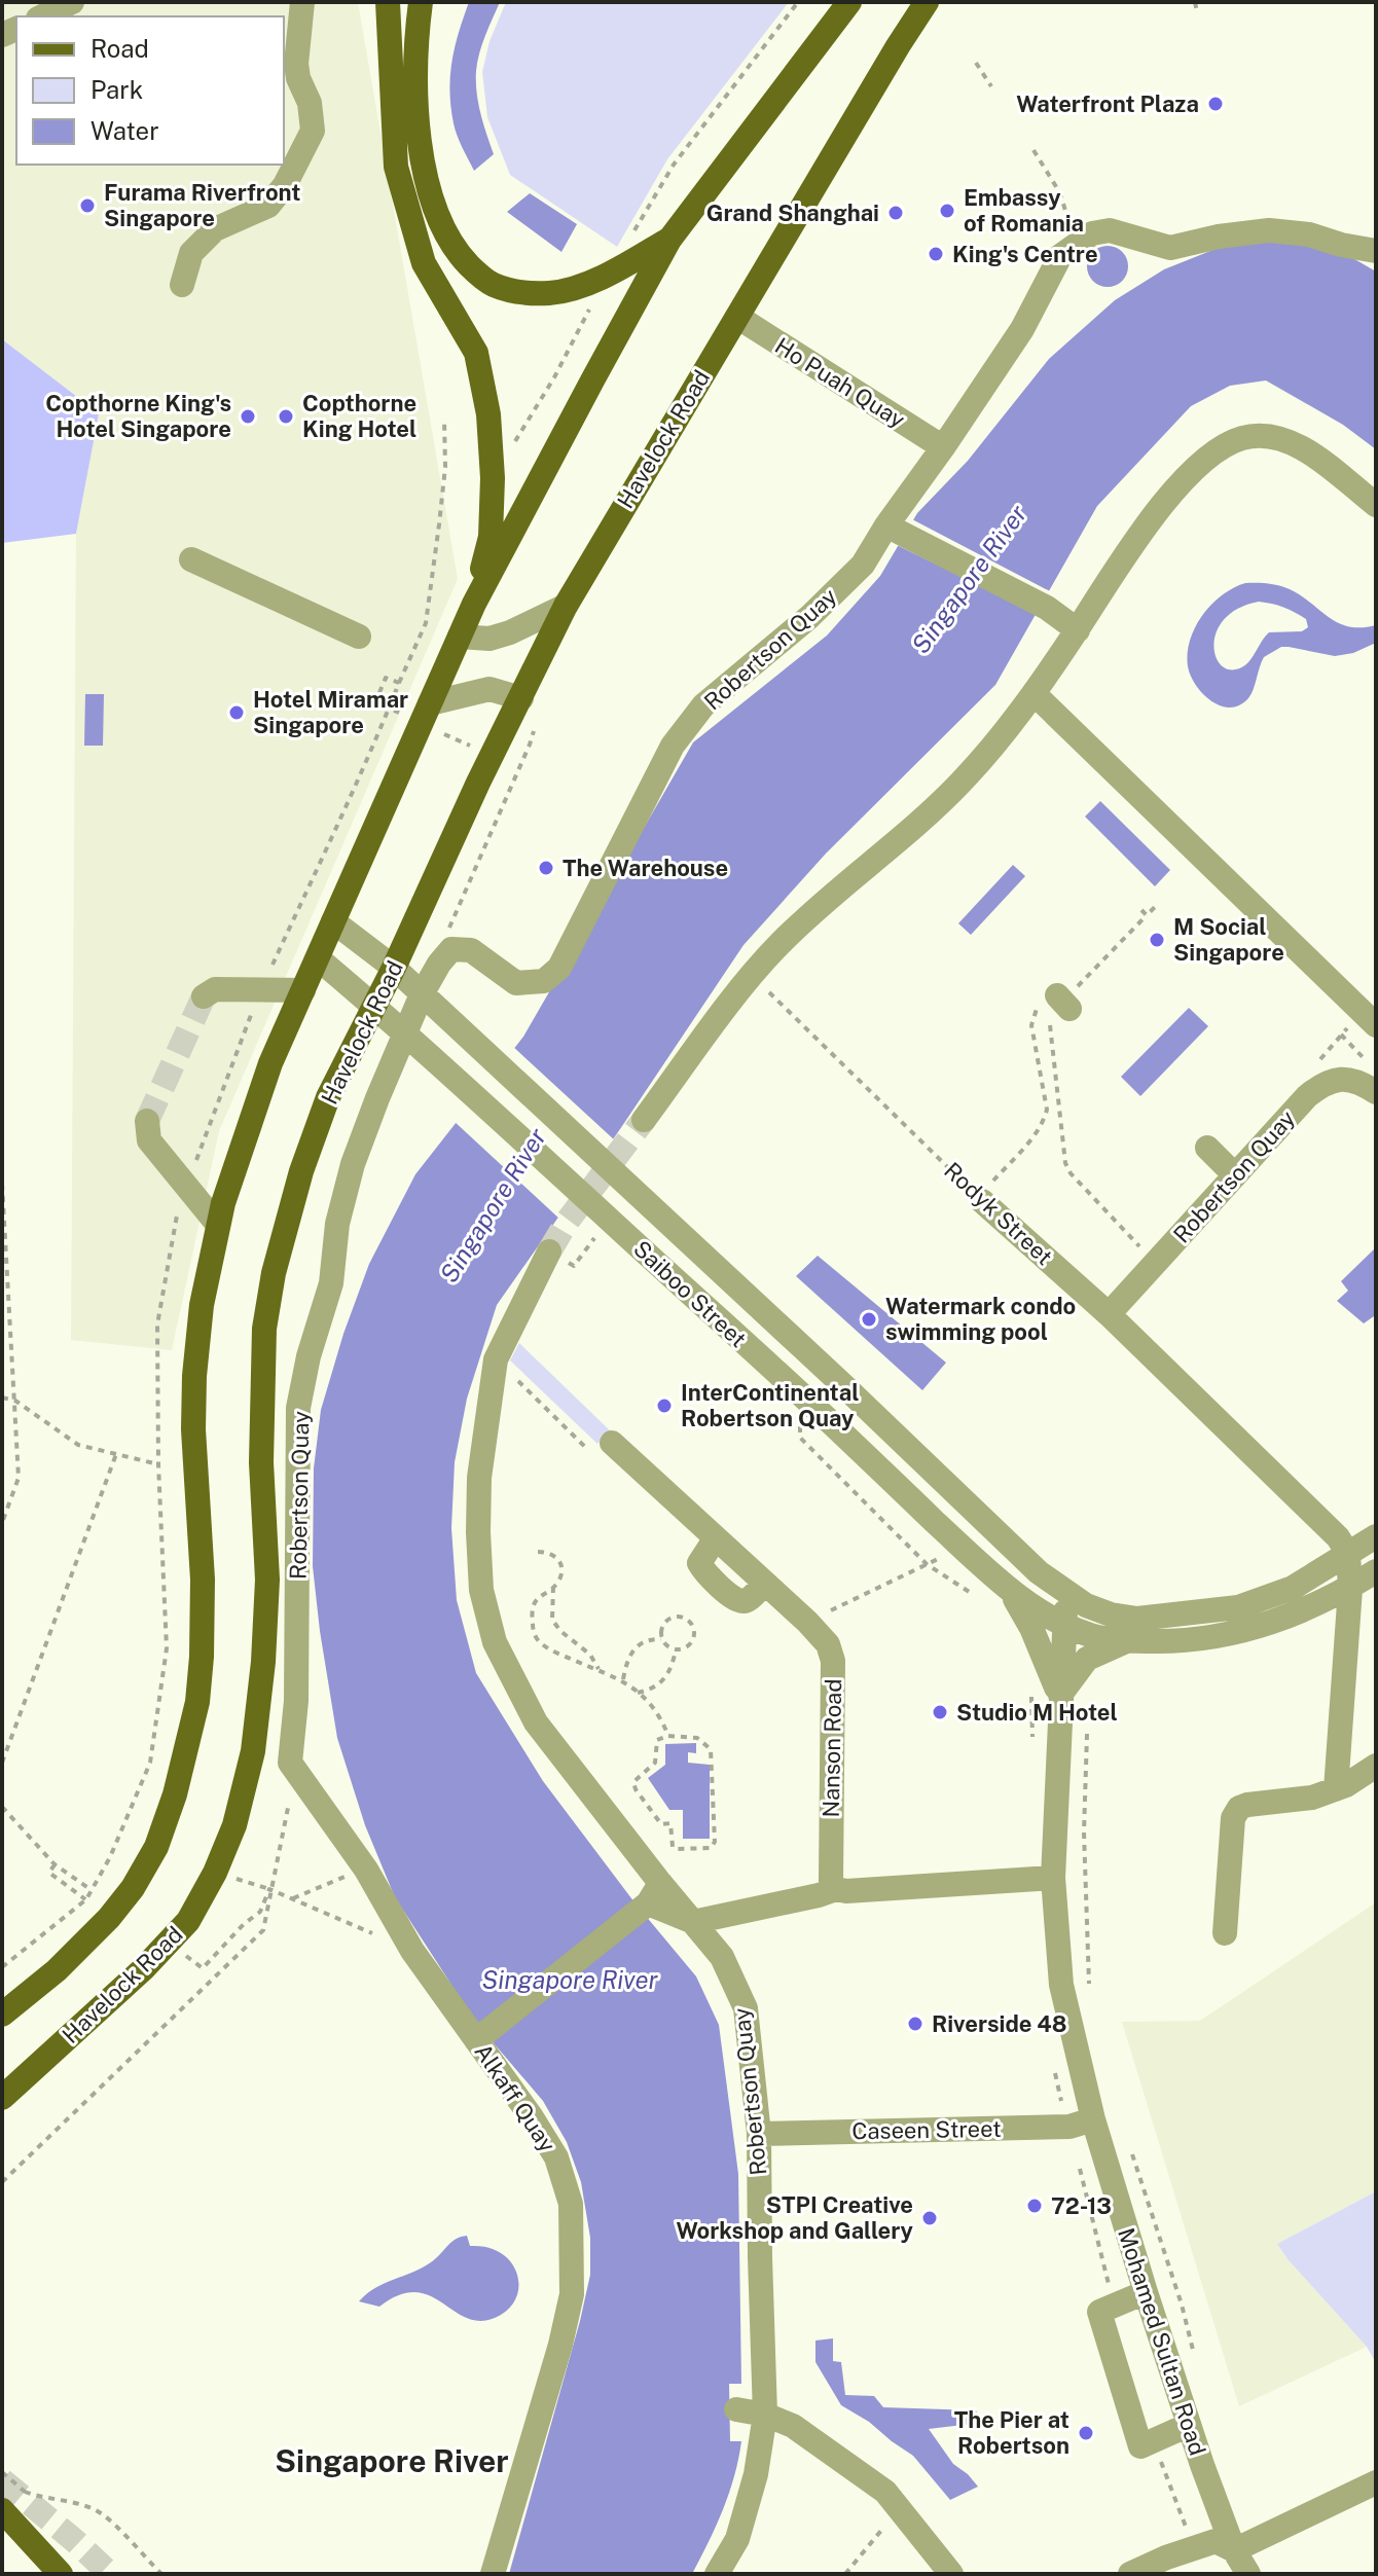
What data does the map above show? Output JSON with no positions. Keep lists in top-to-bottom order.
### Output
{
  "streets": {
    "main road": ["Havelock Road"],
    "street": [
      "Ho Puah Quay",
      "Robertson Quay",
      "Rodyk Street",
      "Saiboo Street",
      "Nanson Road",
      "Alkaff Quay",
      "Caseen Street",
      "Mohamed Sultan Road"
    ]
  },
  "crossings": [
    ["Ho Puah Quay", "Havelock Road"],
    ["Ho Puah Quay", "Robertson Quay"],
    ["Havelock Road", "Saiboo Street"],
    ["Robertson Quay", "Rodyk Street"],
    ["Robertson Quay", "Saiboo Street"],
    ["Robertson Quay", "Alkaff Quay"],
    ["Robertson Quay", "Caseen Street"],
    ["Rodyk Street", "Saiboo Street"],
    ["Saiboo Street", "Mohamed Sultan Road"],
    ["Caseen Street", "Mohamed Sultan Road"]
  ],
  "districts": ["Singapore River"],
  "water": ["Singapore River"],
  "places": [
    "Waterfront Plaza",
    "Furama Riverfront Singapore",
    "Embassy of Romania",
    "Grand Shanghai",
    "King's Centre",
    "Copthorne King's Hotel Singapore",
    "Copthorne King Hotel",
    "Hotel Miramar Singapore",
    "The Warehouse",
    "M Social Singapore",
    "Watermark condo swimming pool",
    "InterContinental Robertson Quay",
    "Studio M Hotel",
    "Riverside 48",
    "72-13",
    "STPI Creative Workshop and Gallery",
    "The Pier at Robertson"
  ],
  "legend": ["Road", "Park", "Water"]
}
